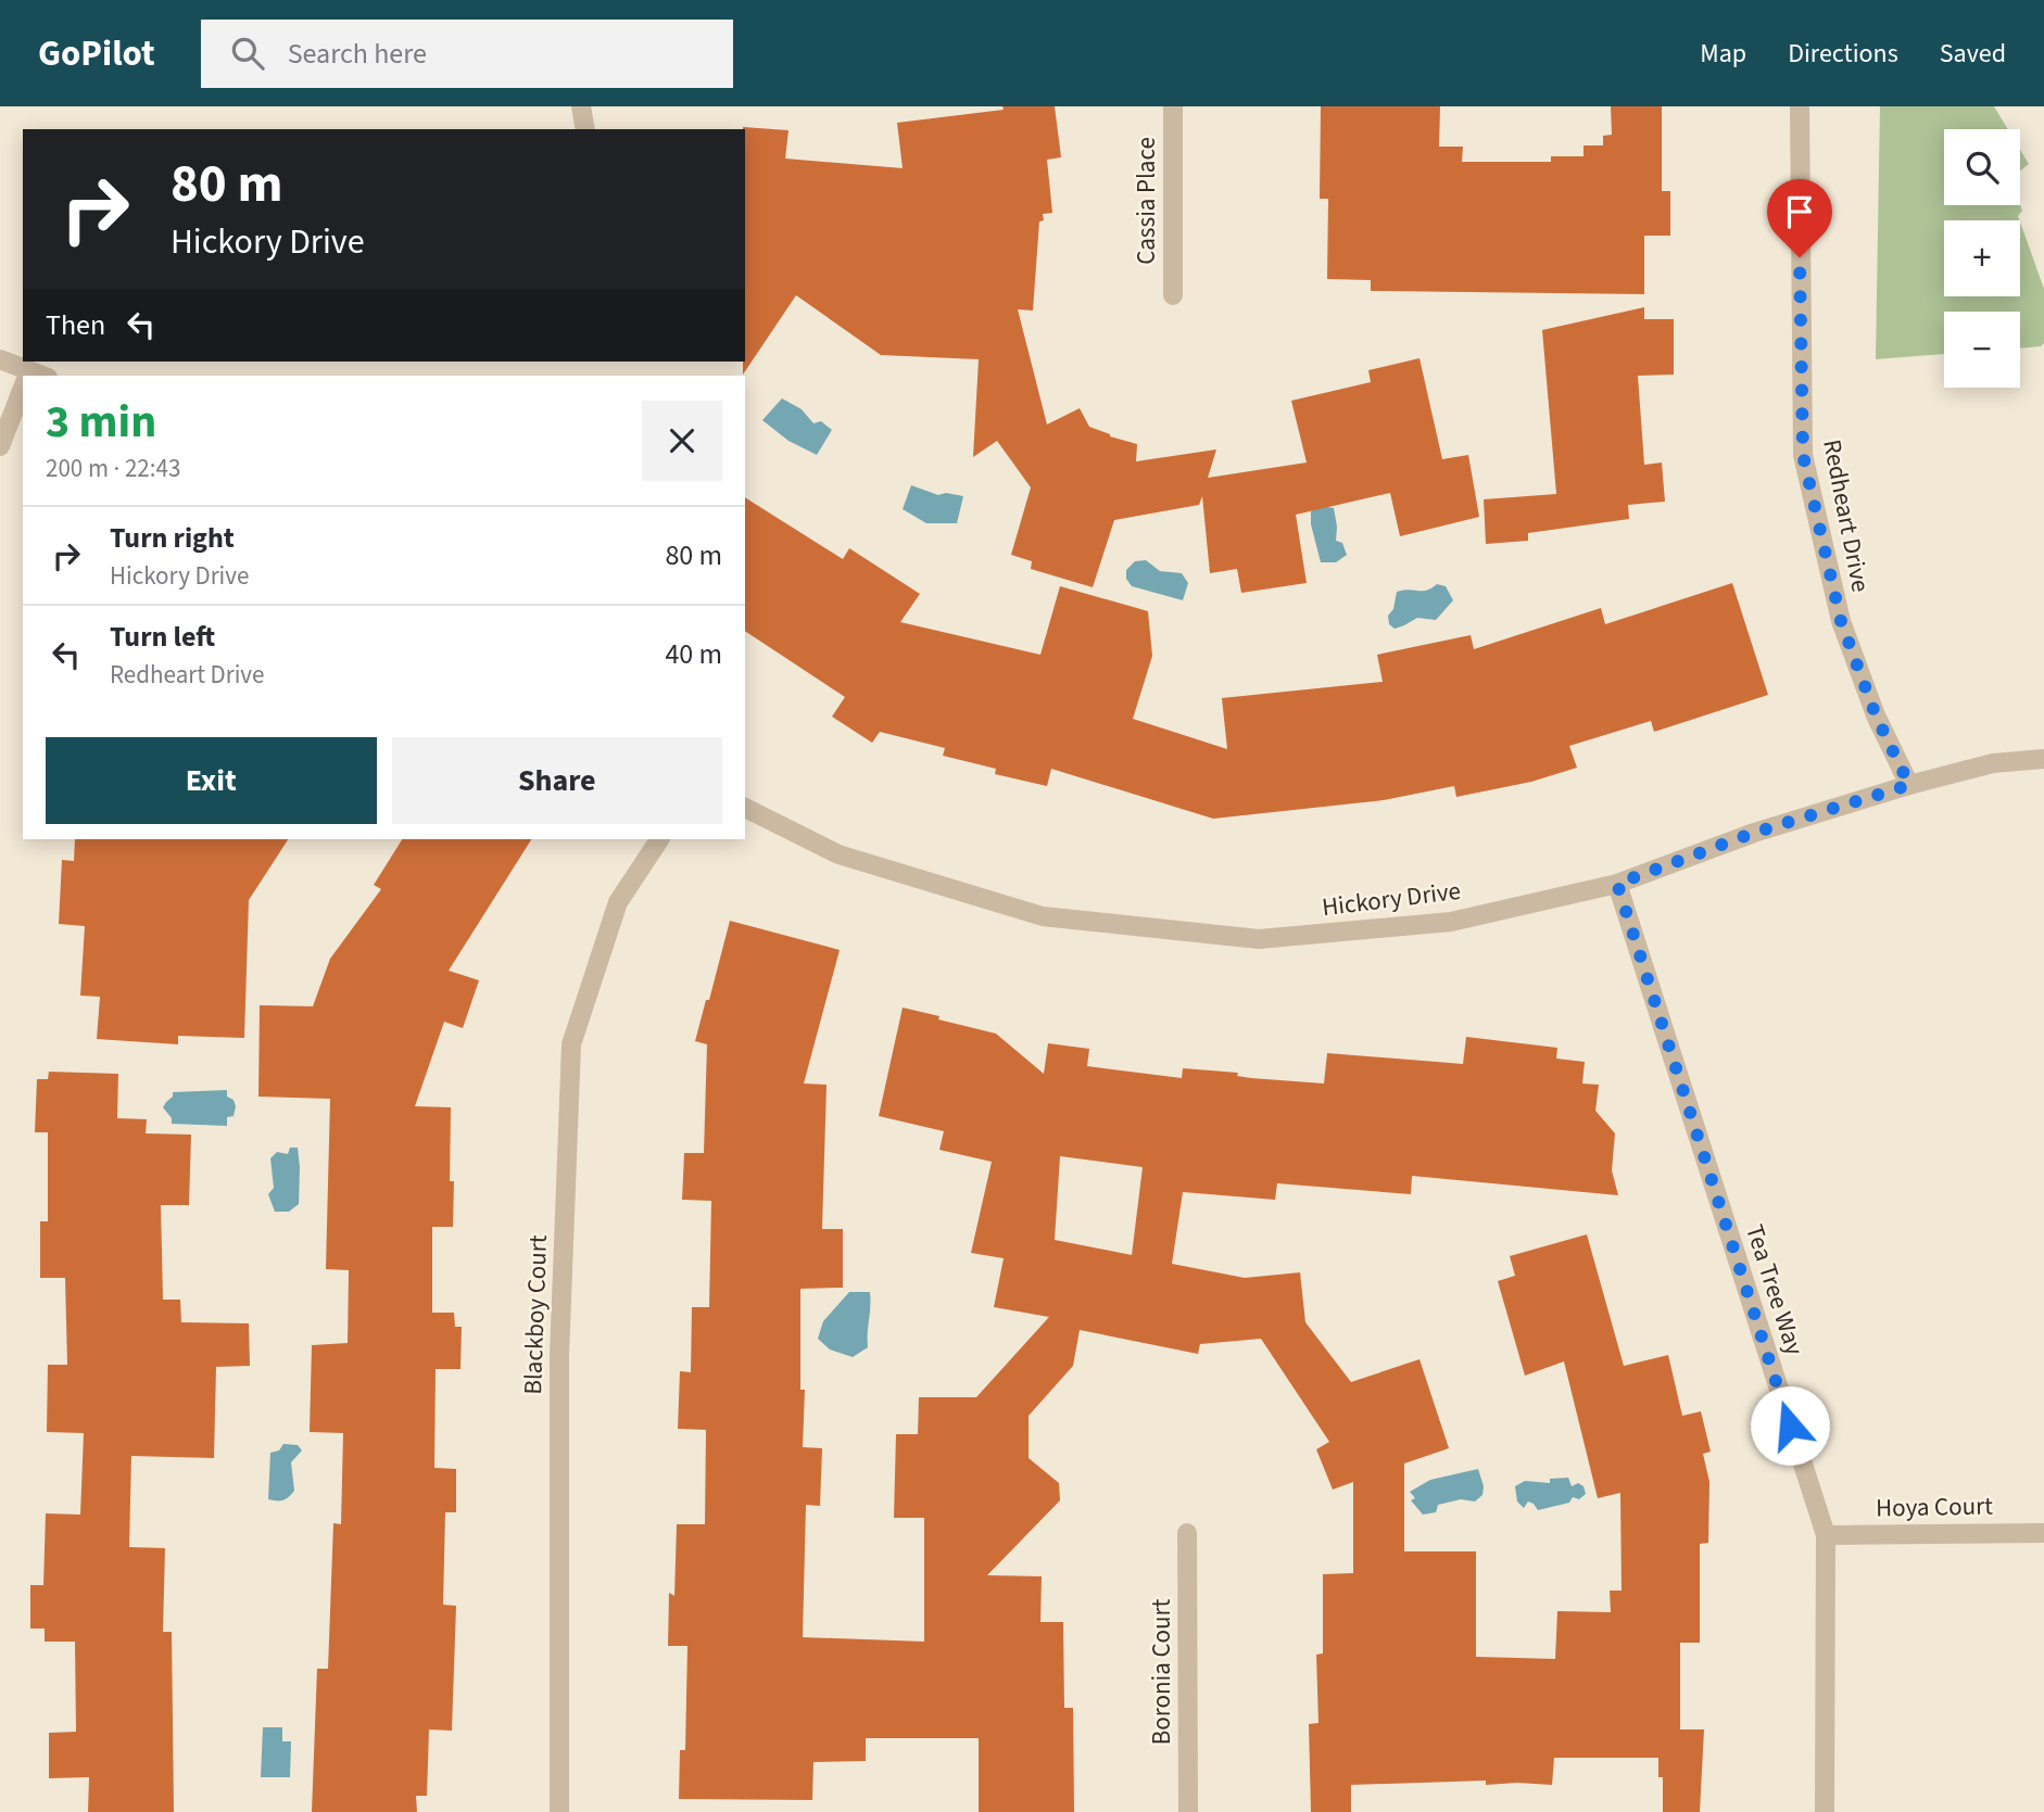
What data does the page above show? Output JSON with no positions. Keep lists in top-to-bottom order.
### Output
{
  "streets": {
    "street": [
      "Cassia Place",
      "Redheart Drive",
      "Hickory Drive",
      "Tea Tree Way",
      "Blackboy Court",
      "Hoya Court",
      "Boronia Court"
    ]
  },
  "crossings": [
    ["Redheart Drive", "Hickory Drive"],
    ["Hickory Drive", "Tea Tree Way"],
    ["Tea Tree Way", "Hoya Court"]
  ],
  "page": {
    "header": "GoPilot",
    "search": "Search here",
    "nav": ["Map", "Directions", "Saved"],
    "map_buttons": ["+", "−"],
    "turn": ["80 m", "Hickory Drive"],
    "then": "Then",
    "heading": ["3 min", "200 m · 22:43"],
    "list": [
      {
        "name": "Turn right",
        "note": "Hickory Drive",
        "value": "80 m"
      },
      {
        "name": "Turn left",
        "note": "Redheart Drive",
        "value": "40 m"
      }
    ],
    "buttons": ["Exit", "Share"]
  }
}
